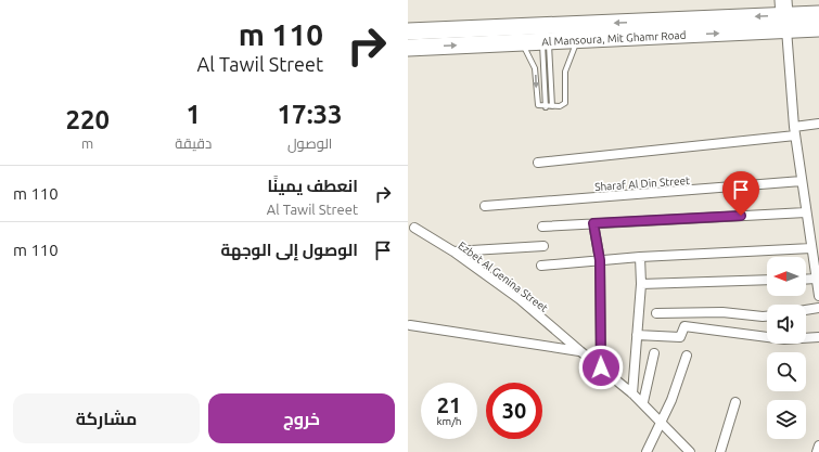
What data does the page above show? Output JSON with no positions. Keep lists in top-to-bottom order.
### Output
{
  "streets": {
    "highway": ["Al Mansoura, Mit Ghamr Road"],
    "street": ["Sharaf Al Din Street", "Ezbet Al Genina Street"]
  },
  "north": "left",
  "page": {
    "turn": ["110 m", "Al Tawil Street"],
    "eta": [
      "17:33",
      "الوصول",
      "1",
      "دقيقة",
      "220",
      "m"
    ],
    "list": [
      {
        "name": "انعطف يمينًا",
        "note": "Al Tawil Street",
        "value": "110 m"
      },
      {
        "name": "الوصول إلى الوجهة",
        "value": "110 m"
      }
    ],
    "speed": "21 km/h",
    "limit": "30",
    "buttons": ["خروج", "مشاركة"]
  }
}
